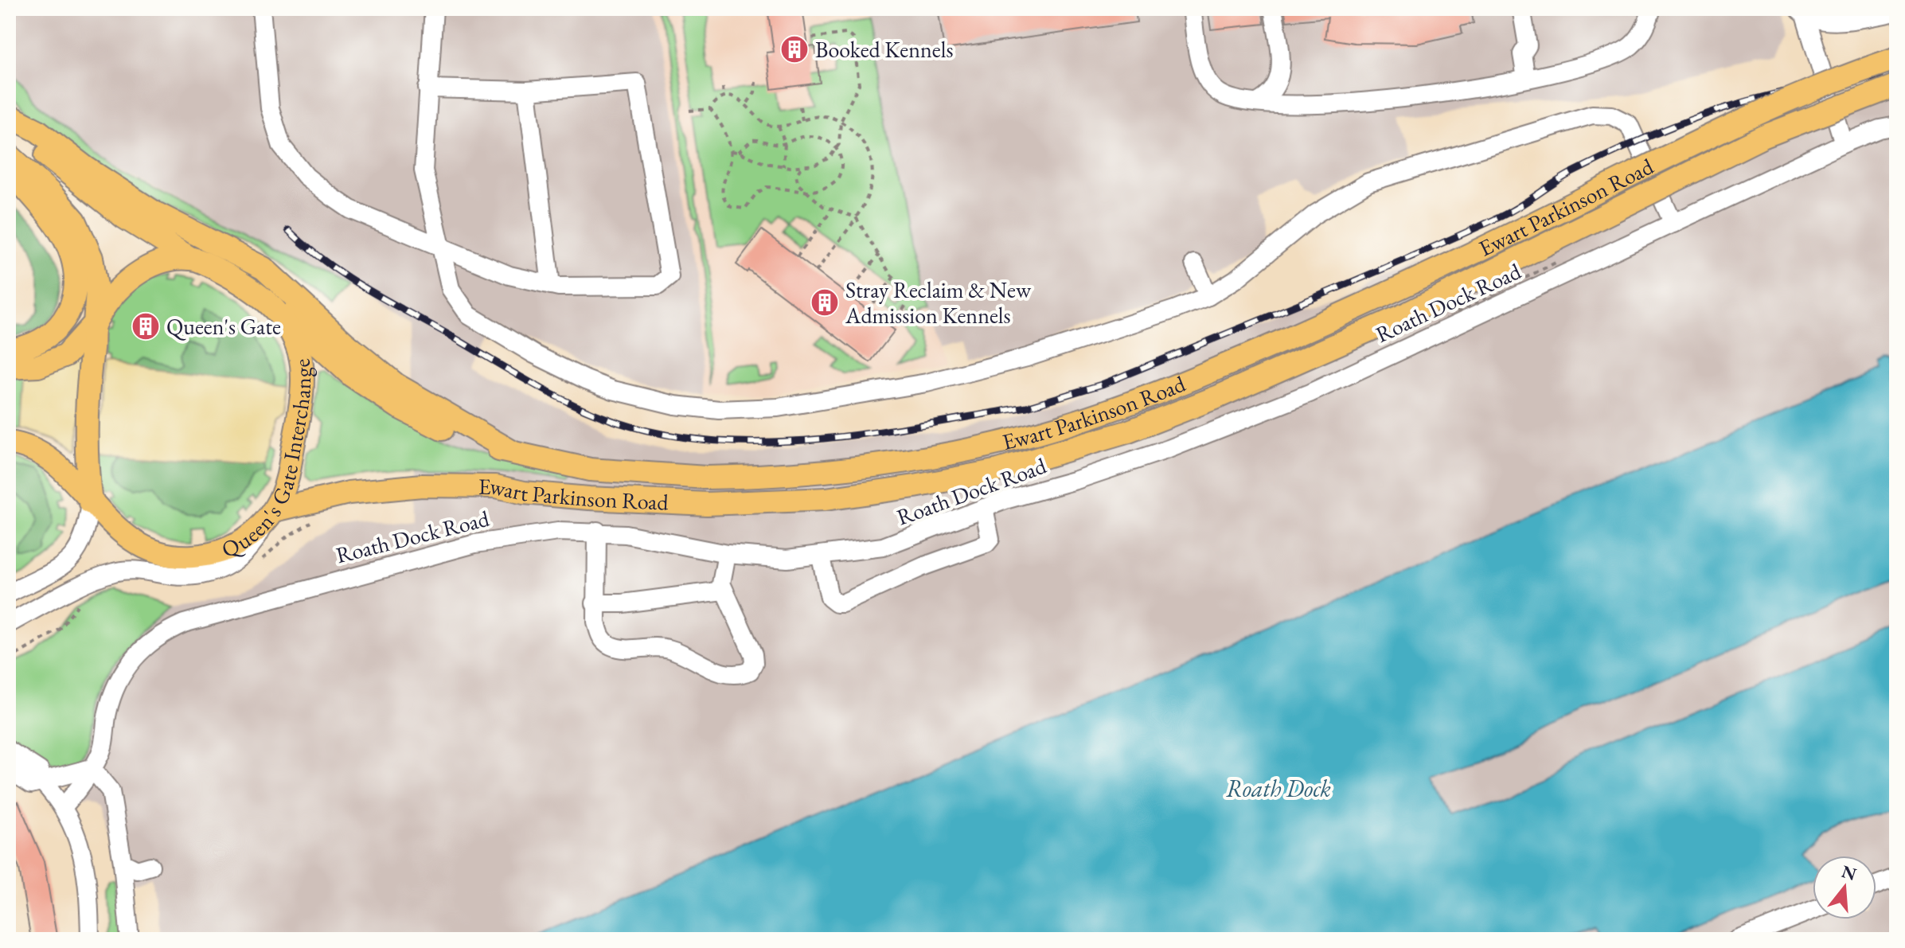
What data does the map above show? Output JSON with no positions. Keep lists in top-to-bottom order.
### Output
{
  "streets": {
    "main road": ["Ewart Parkinson Road", "Queen's Gate Interchange"],
    "street": ["Roath Dock Road"]
  },
  "crossings": [
    ["Ewart Parkinson Road", "Queen's Gate Interchange"]
  ],
  "water": ["Roath Dock"],
  "places": {
    "building": ["Booked Kennels", "Stray Reclaim & New Admission Kennels", "Queen's Gate"]
  },
  "north": "top"
}
